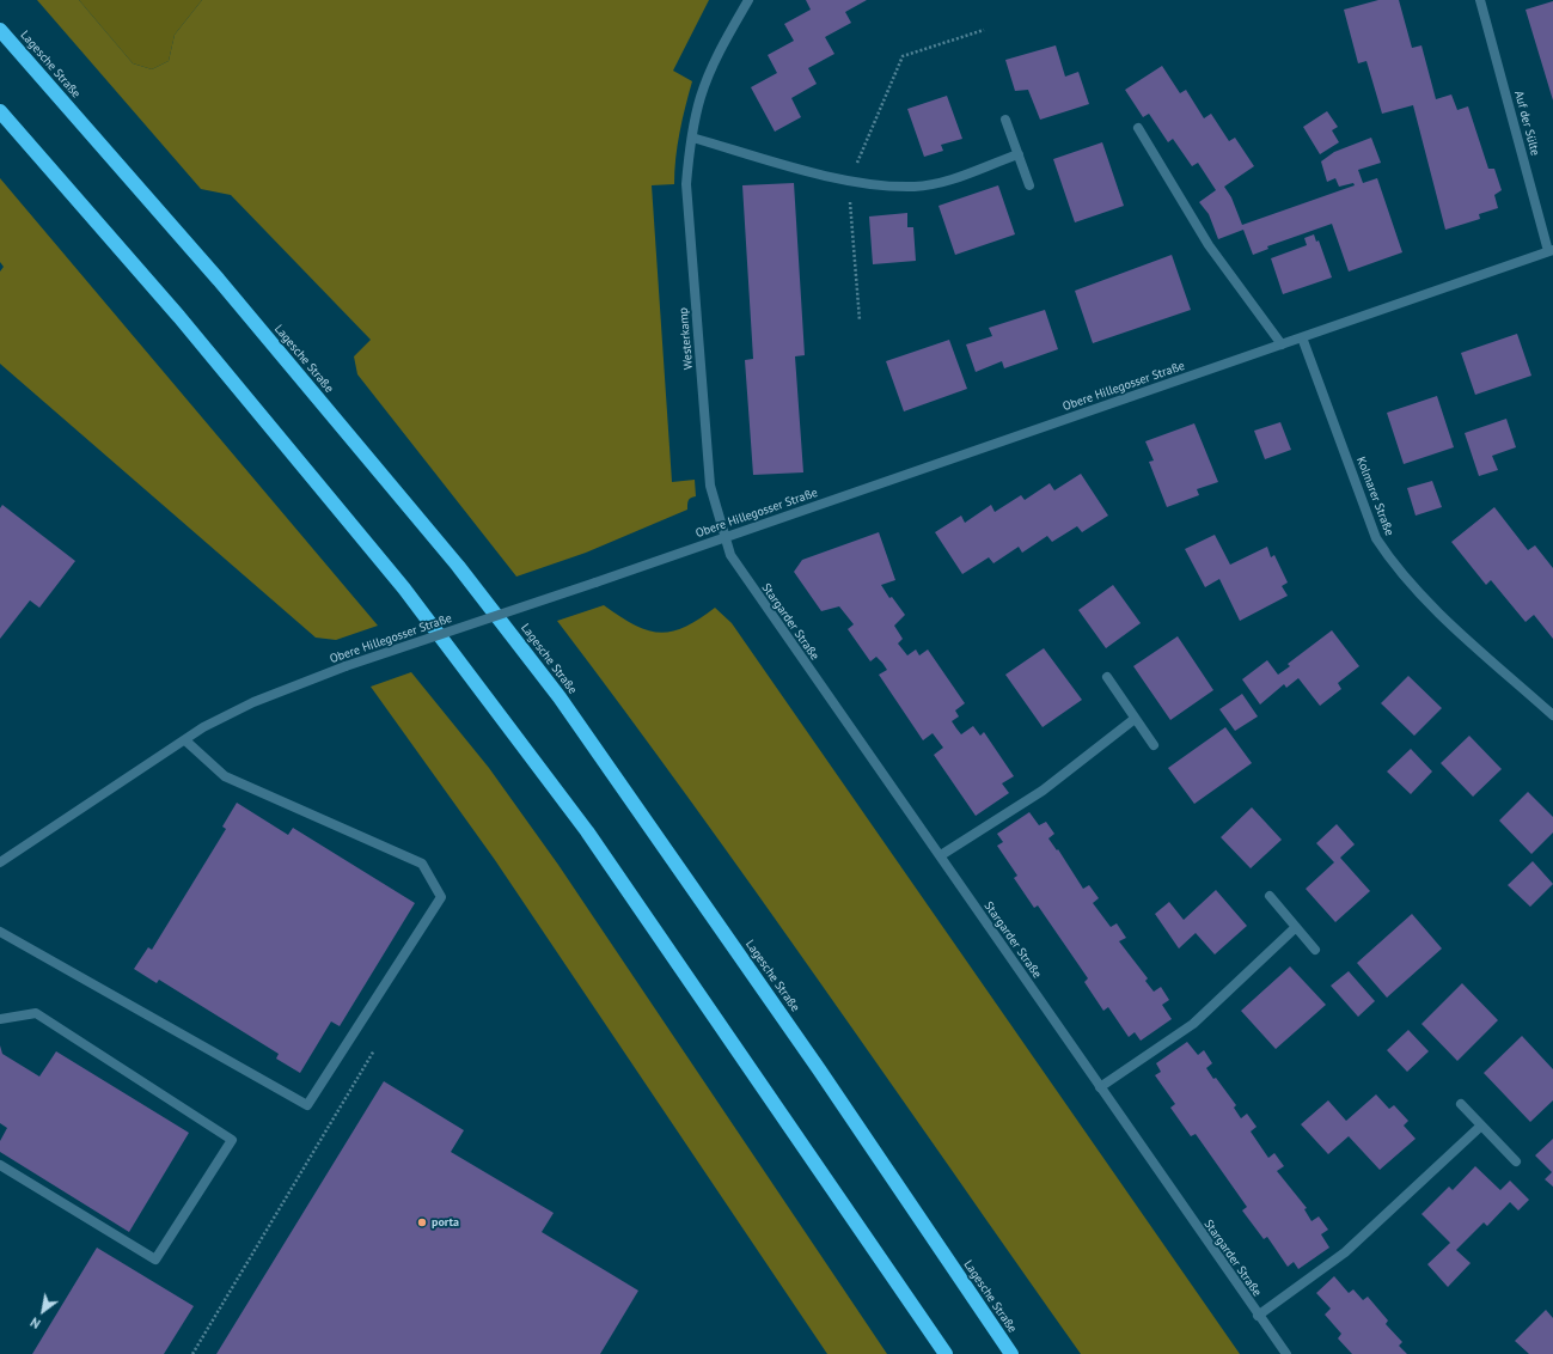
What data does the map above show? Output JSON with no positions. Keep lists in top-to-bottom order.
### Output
{
  "streets": {
    "highway": ["Lagesche Straße"],
    "street": [
      "Auf der Sülte",
      "Westerkamp",
      "Obere Hillegosser Straße",
      "Kolmarer Straße",
      "Stargarder Straße"
    ]
  },
  "crossings": [
    ["Auf der Sülte", "Obere Hillegosser Straße"],
    ["Westerkamp", "Obere Hillegosser Straße"],
    ["Westerkamp", "Stargarder Straße"],
    ["Obere Hillegosser Straße", "Kolmarer Straße"],
    ["Obere Hillegosser Straße", "Stargarder Straße"]
  ],
  "places": ["porta"],
  "north": "bottom left"
}
